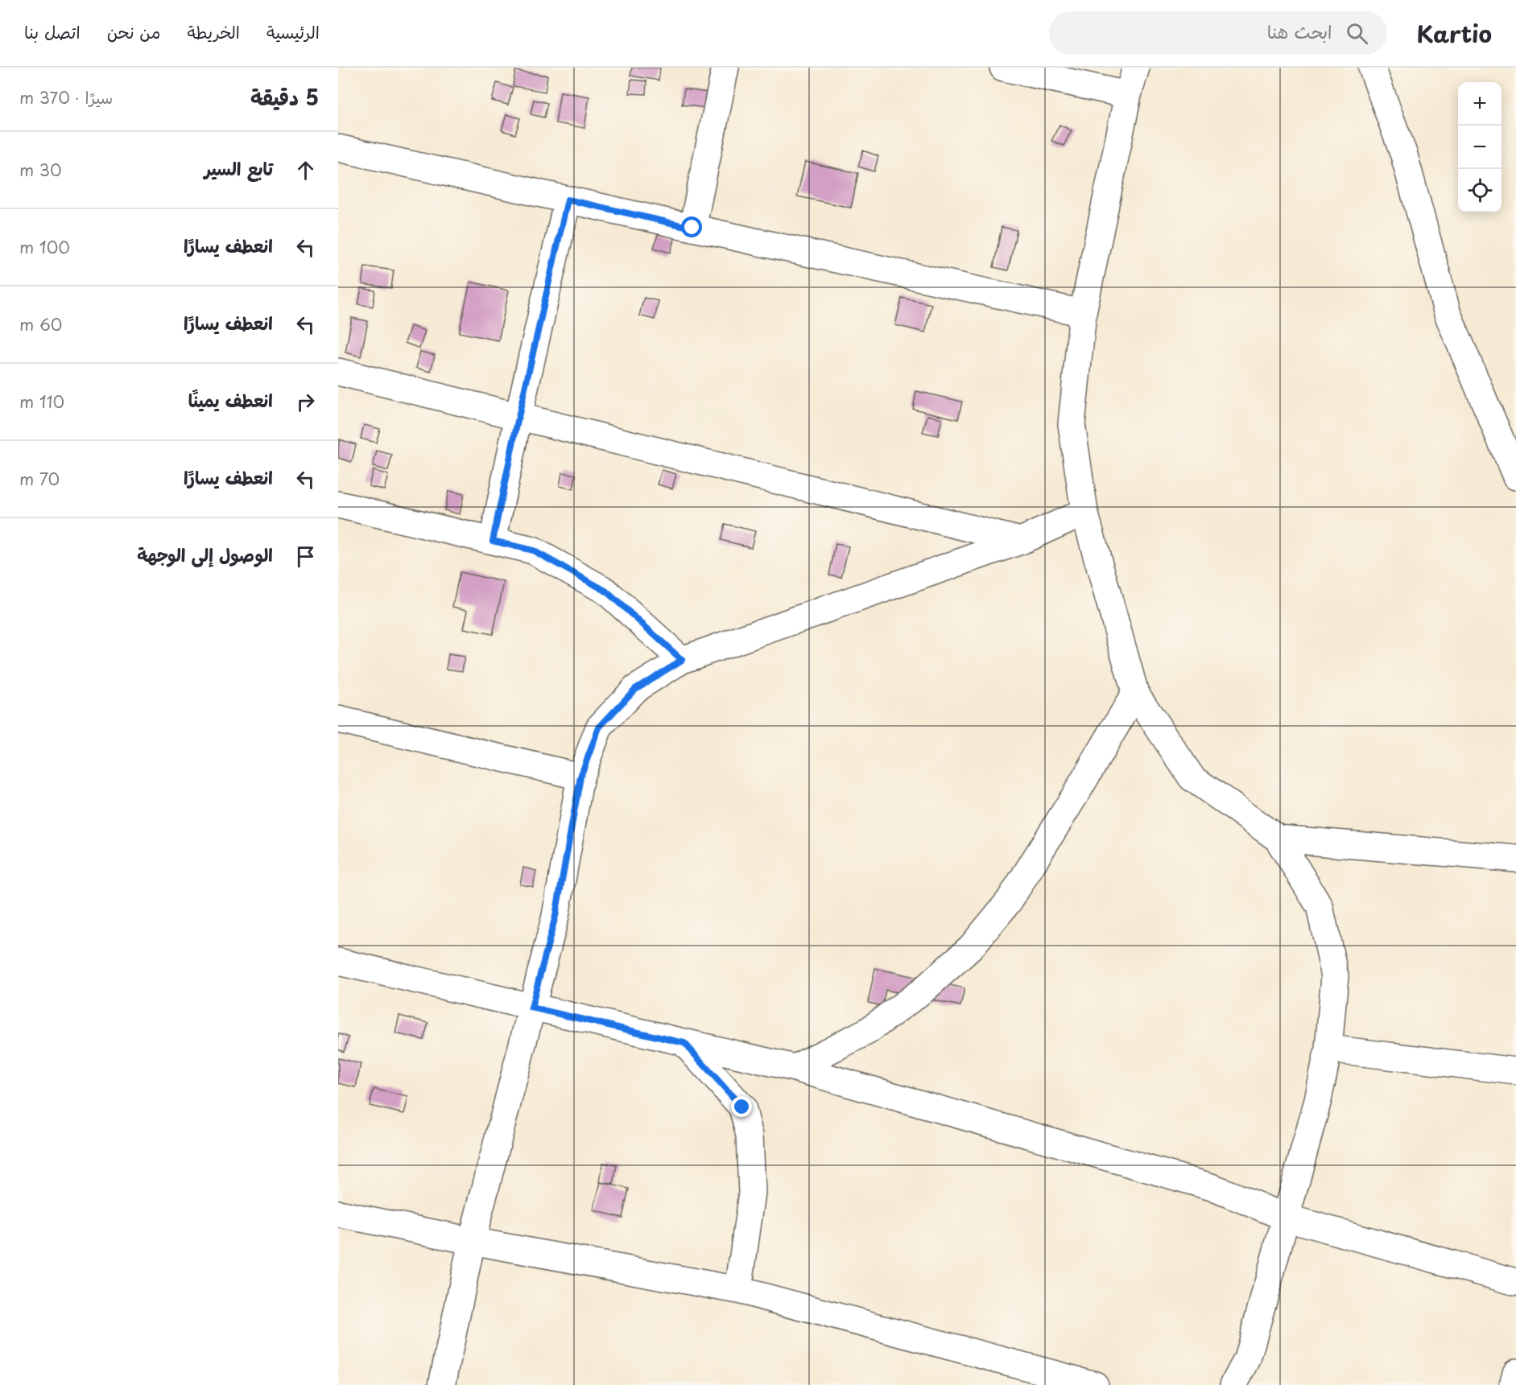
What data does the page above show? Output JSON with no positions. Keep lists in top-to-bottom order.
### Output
{
  "page": {
    "header": "Kartio",
    "search": "ابحث هنا",
    "nav": [
      "الرئيسية",
      "الخريطة",
      "من نحن",
      "اتصل بنا"
    ],
    "heading": ["5 دقيقة", "سيرًا · 370 m"],
    "map_buttons": ["+", "−"],
    "list": [
      ["تابع السير", "30 m"],
      ["انعطف يسارًا", "100 m"],
      ["انعطف يسارًا", "60 m"],
      ["انعطف يمينًا", "110 m"],
      ["انعطف يسارًا", "70 m"],
      "الوصول إلى الوجهة"
    ]
  }
}
